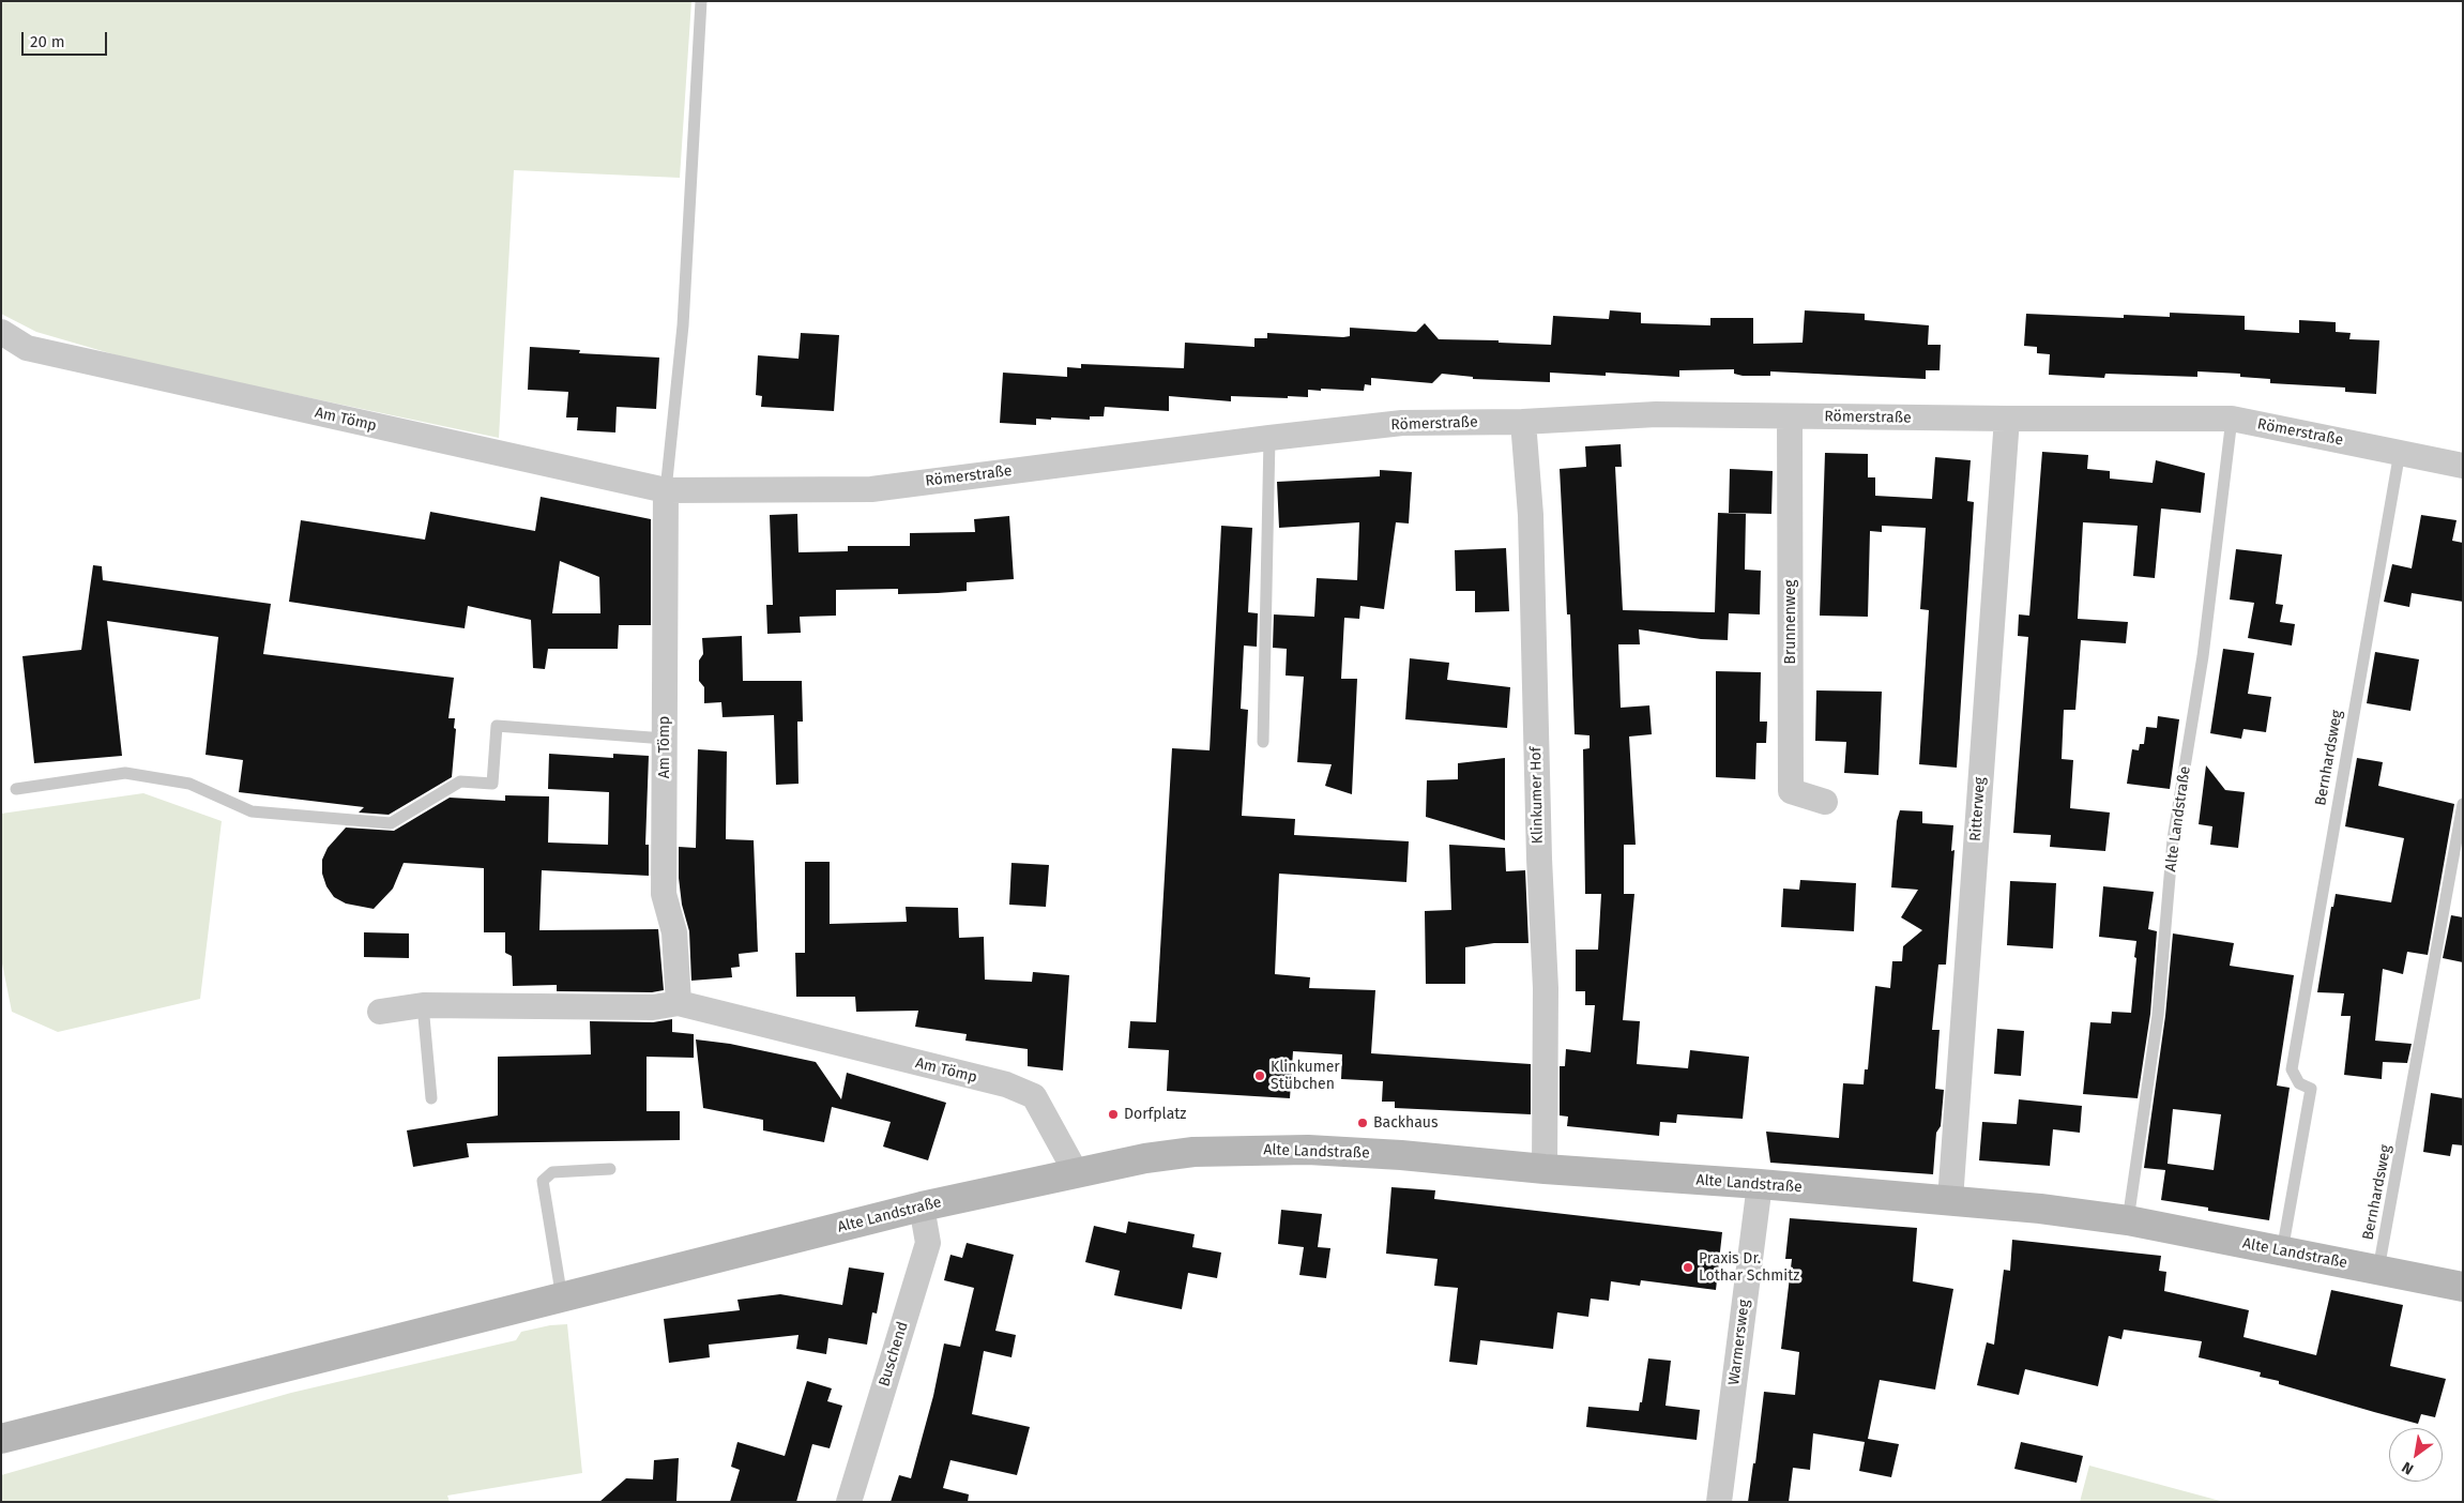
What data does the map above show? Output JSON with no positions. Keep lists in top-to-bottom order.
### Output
{
  "streets": {
    "main road": ["Alte Landstraße"],
    "street": [
      "Römerstraße",
      "Am Tömp",
      "Brunnenweg",
      "Klinkumer Hof",
      "Ritterweg",
      "Warmersweg",
      "Buschend"
    ],
    "lane": ["Bernhardsweg"]
  },
  "crossings": [
    ["Römerstraße", "Am Tömp"],
    ["Römerstraße", "Brunnenweg"],
    ["Römerstraße", "Bernhardsweg"],
    ["Römerstraße", "Klinkumer Hof"],
    ["Römerstraße", "Ritterweg"],
    ["Römerstraße", "Alte Landstraße"],
    ["Am Tömp", "Alte Landstraße"],
    ["Bernhardsweg", "Alte Landstraße"],
    ["Klinkumer Hof", "Alte Landstraße"],
    ["Ritterweg", "Alte Landstraße"],
    ["Alte Landstraße", "Warmersweg"],
    ["Alte Landstraße", "Buschend"]
  ],
  "places": [
    "Klinkumer Stübchen",
    "Dorfplatz",
    "Backhaus",
    "Praxis Dr. Lothar Schmitz"
  ],
  "scale_bar": "20 m",
  "north": "bottom left"
}
